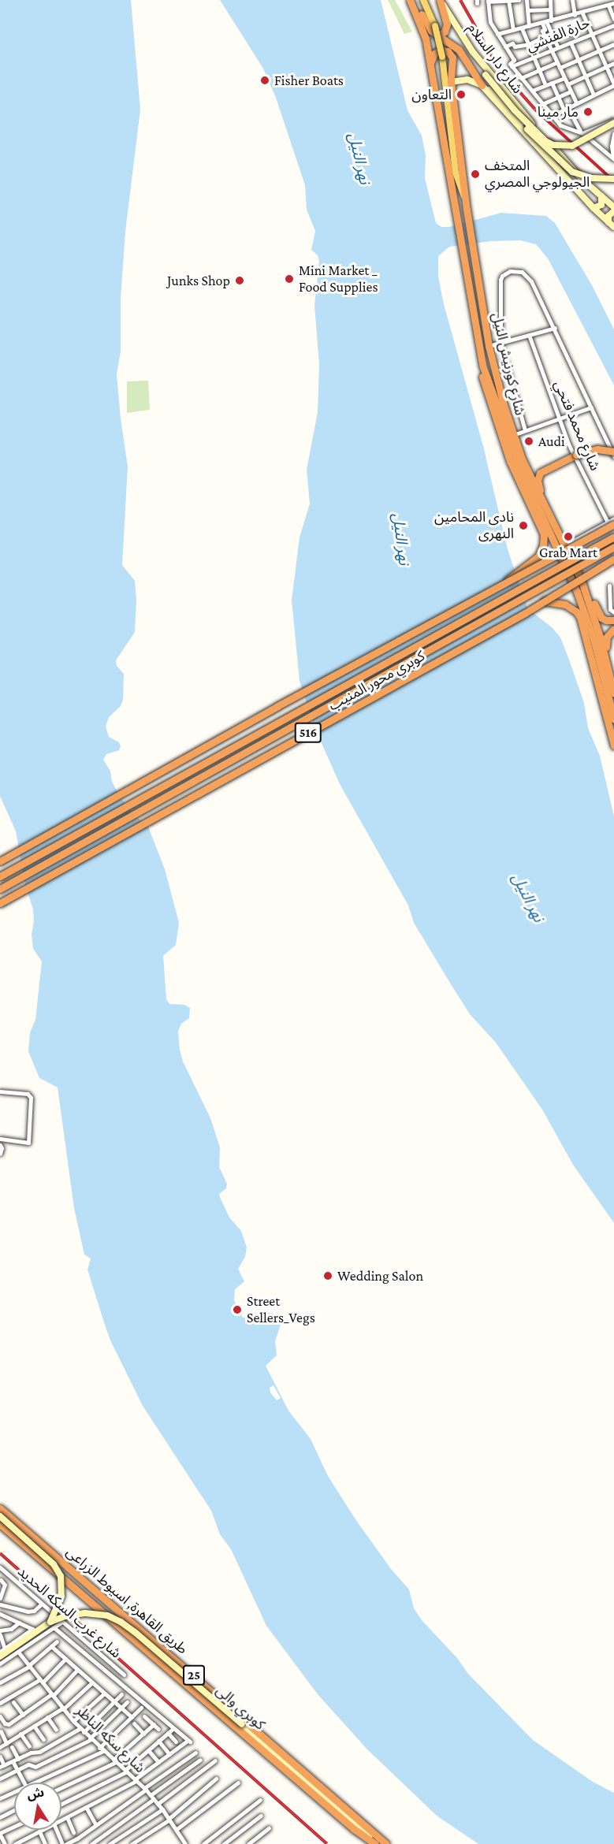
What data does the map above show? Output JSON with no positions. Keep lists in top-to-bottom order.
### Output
{
  "streets": {
    "highway": [
      "شارع كورنيش النيل",
      "كوبري محور المنيب",
      "516",
      "طريق القاهرة, اسيوط الزراعى",
      "25"
    ],
    "main road": ["شارع دار السلام", "كوبري والى"],
    "street": [
      "حارة الفنشي",
      "شارع محمد فتحي",
      "شارع غرب السكه الحديد",
      "شارع سكه الناظر"
    ]
  },
  "crossings": [
    ["شارع دار السلام", "شارع كورنيش النيل"],
    ["شارع محمد فتحي", "كوبري محور المنيب"],
    ["طريق القاهرة, اسيوط الزراعى", "كوبري والى"]
  ],
  "water": ["نهر النيل"],
  "places": [
    "Fisher Boats",
    "التعاون",
    "مار مينا",
    "المتخف الجيولوجي المصري",
    "Mini Market _ Food Supplies",
    "Junks Shop",
    "Audi",
    "نادى المحامين النهرى",
    "Grab Mart",
    "Wedding Salon",
    "Street Sellers_Vegs"
  ],
  "north": "top"
}
